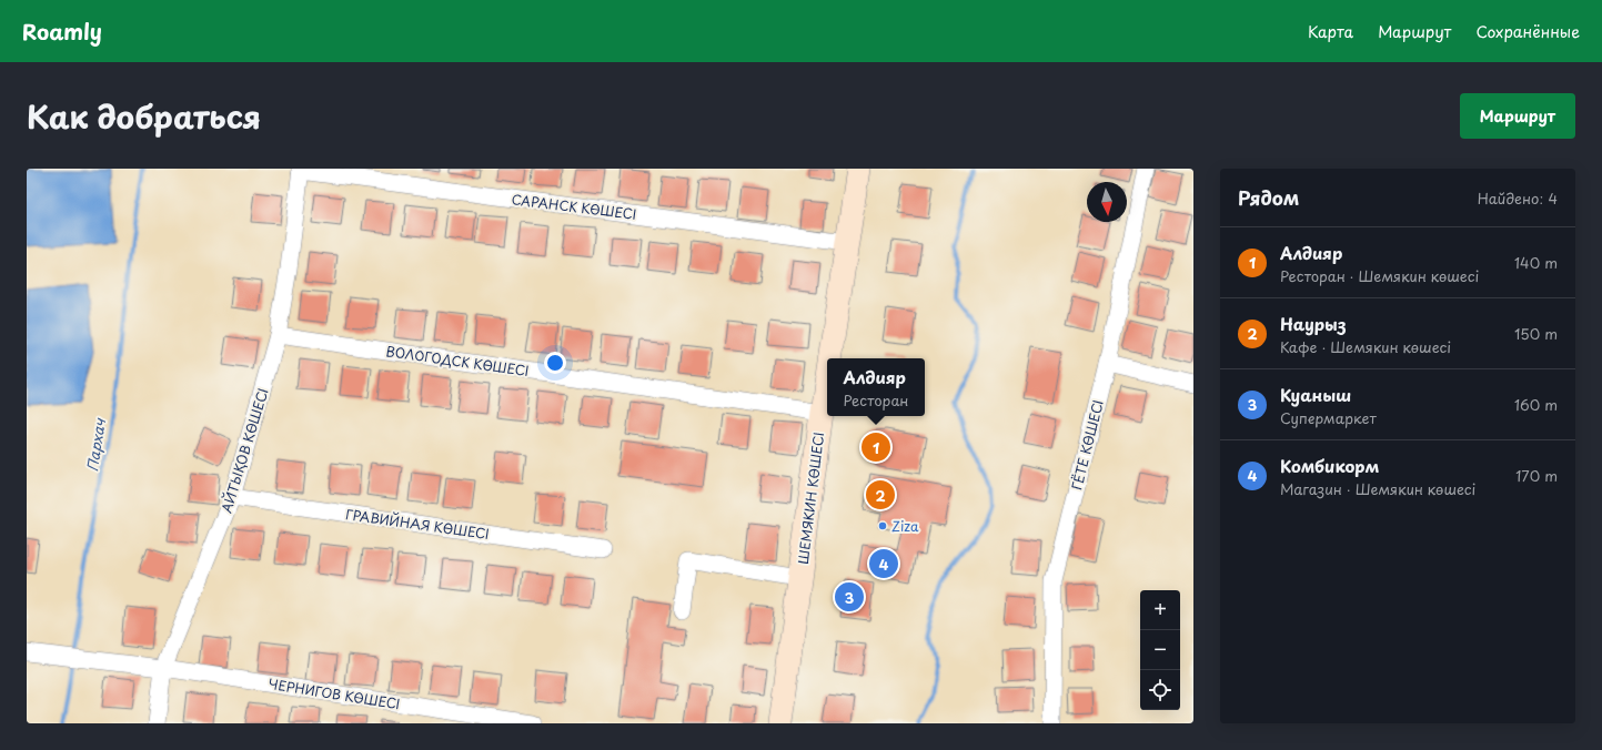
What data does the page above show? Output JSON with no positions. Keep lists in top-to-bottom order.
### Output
{
  "streets": {
    "main road": ["ШЕМЯКИН КӨШЕСІ"],
    "street": [
      "САРАНСК КӨШЕСІ",
      "ВОЛОГОДСК КӨШЕСІ",
      "ГЁТЕ КӨШЕСІ",
      "АЙТЫҚОВ КӨШЕСІ",
      "ГРАВИЙНАЯ КӨШЕСІ",
      "ЧЕРНИГОВ КӨШЕСІ"
    ]
  },
  "crossings": [
    ["САРАНСК КӨШЕСІ", "АЙТЫҚОВ КӨШЕСІ"],
    ["САРАНСК КӨШЕСІ", "ШЕМЯКИН КӨШЕСІ"],
    ["ВОЛОГОДСК КӨШЕСІ", "АЙТЫҚОВ КӨШЕСІ"],
    ["ВОЛОГОДСК КӨШЕСІ", "ШЕМЯКИН КӨШЕСІ"],
    ["АЙТЫҚОВ КӨШЕСІ", "ГРАВИЙНАЯ КӨШЕСІ"],
    ["АЙТЫҚОВ КӨШЕСІ", "ЧЕРНИГОВ КӨШЕСІ"]
  ],
  "water": ["Пархач"],
  "places": ["Ziza"],
  "north": "bottom",
  "page": {
    "header": "Roamly",
    "nav": ["Карта", "Маршрут", "Сохранённые"],
    "title": "Как добраться",
    "buttons": "Маршрут",
    "heading": ["Рядом", "Найдено: 4"],
    "list": [
      {
        "mark": "1",
        "name": "Алдияр",
        "note": "Ресторан · Шемякин көшесі",
        "value": "140 m"
      },
      {
        "mark": "2",
        "name": "Наурыз",
        "note": "Кафе · Шемякин көшесі",
        "value": "150 m"
      },
      {
        "mark": "3",
        "name": "Куаныш",
        "note": "Супермаркет",
        "value": "160 m"
      },
      {
        "mark": "4",
        "name": "Комбикорм",
        "note": "Магазин · Шемякин көшесі",
        "value": "170 m"
      }
    ],
    "popup": ["Алдияр", "Ресторан"],
    "pins": [
      "1",
      "2",
      "4",
      "3"
    ],
    "map_buttons": ["+", "−"]
  }
}
